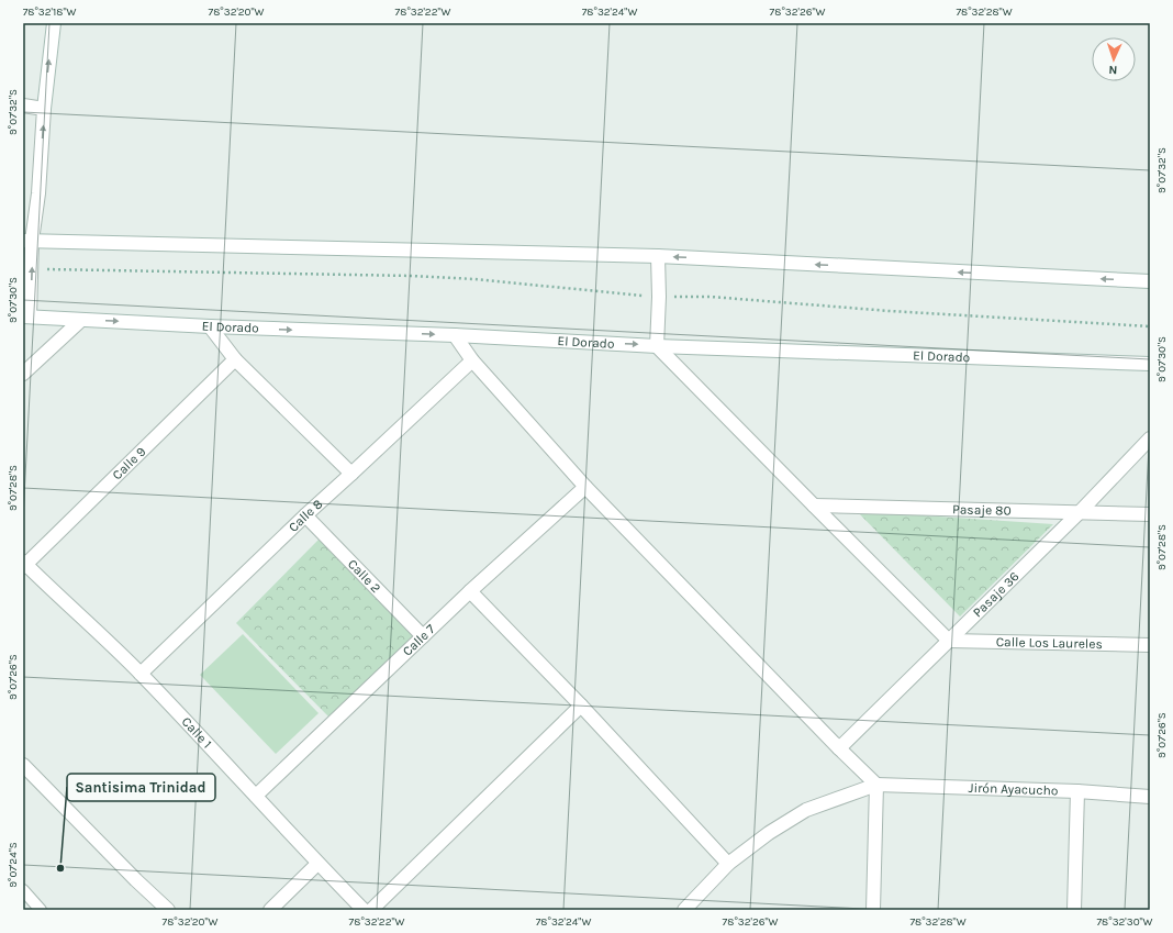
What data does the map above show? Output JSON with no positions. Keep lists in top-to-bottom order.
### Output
{
  "streets": {
    "street": [
      "El Dorado",
      "Calle 9",
      "Pasaje 80",
      "Calle 8",
      "Calle 2",
      "Pasaje 36",
      "Calle 7",
      "Calle Los Laureles",
      "Calle 1",
      "Jirón Ayacucho"
    ]
  },
  "crossings": [
    ["Calle 9", "Calle 1"],
    ["Pasaje 80", "Pasaje 36"],
    ["Calle 8", "Calle 2"],
    ["Calle 8", "Calle 1"],
    ["Calle 2", "Calle 7"],
    ["Pasaje 36", "Calle Los Laureles"],
    ["Calle 7", "Calle 1"]
  ],
  "places": ["Santisima Trinidad"],
  "north": "bottom",
  "coordinates": [
    "78°32'18\"W",
    "78°32'20\"W",
    "78°32'22\"W",
    "78°32'24\"W",
    "78°32'26\"W",
    "78°32'28\"W",
    "9°07'32\"S",
    "9°07'30\"S",
    "9°07'28\"S",
    "9°07'26\"S",
    "9°07'24\"S",
    "78°32'30\"W"
  ]
}
